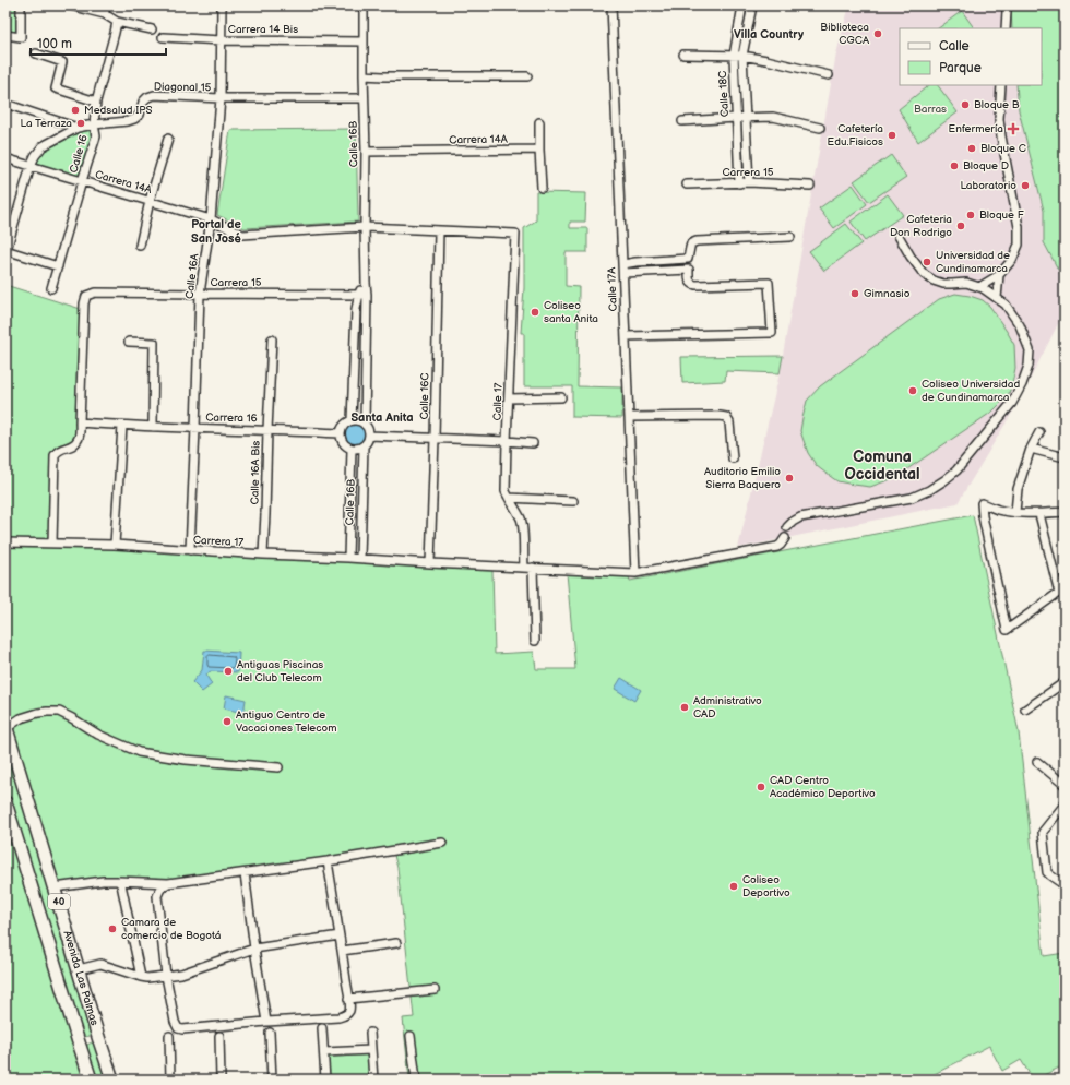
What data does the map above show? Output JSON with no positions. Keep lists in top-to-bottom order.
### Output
{
  "streets": {
    "main road": ["40", "Avenida Las Palmas"],
    "street": [
      "Carrera 14 Bis",
      "Diagonal 15",
      "Calle 18C",
      "Carrera 14A",
      "Calle 16B",
      "Calle 16",
      "Carrera 15",
      "Calle 16A",
      "Calle 17A",
      "Calle 16C",
      "Calle 17",
      "Carrera 16",
      "Calle 16A Bis",
      "Carrera 17"
    ]
  },
  "crossings": [
    ["Carrera 14 Bis", "Calle 16B"],
    ["Carrera 14 Bis", "Calle 16A"],
    ["Diagonal 15", "Carrera 14A"],
    ["Diagonal 15", "Calle 16B"],
    ["Diagonal 15", "Calle 16"],
    ["Diagonal 15", "Calle 16A"],
    ["Calle 18C", "Carrera 15"],
    ["Carrera 14A", "Calle 16B"],
    ["Carrera 14A", "Calle 16"],
    ["Carrera 14A", "Calle 16A"],
    ["Carrera 14A", "Calle 16C"],
    ["Carrera 14A", "Calle 17"],
    ["Calle 16B", "Carrera 15"],
    ["Calle 16B", "Carrera 16"],
    ["Calle 16B", "Carrera 17"],
    ["Carrera 15", "Calle 16A"],
    ["Carrera 15", "Carrera 16"],
    ["Calle 16A", "Carrera 16"],
    ["Calle 16A", "Carrera 17"],
    ["Calle 17A", "Carrera 17"],
    ["Calle 16C", "Carrera 17"],
    ["Calle 17", "Carrera 17"],
    ["Carrera 16", "Calle 16A Bis"],
    ["Calle 16A Bis", "Carrera 17"]
  ],
  "districts": [
    "Villa Country",
    "Portal de San José",
    "Santa Anita",
    "Comuna Occidental"
  ],
  "parks": ["Barras"],
  "places": {
    "other": [
      "Biblioteca CGCA",
      "Bloque B",
      "Medsalud IPS",
      "La Terraza",
      "Cafetería Edu.Fisicos",
      "Bloque C",
      "Bloque D",
      "Laboratorio",
      "Bloque F",
      "Cafeteria Don Rodrigo",
      "Universidad de Cundinamarca",
      "Gimnasio",
      "Coliseo santa Anita",
      "Coliseo Universidad de Cundinamarca",
      "Auditorio Emilio Sierra Baquero",
      "Antiguas Piscinas del Club Telecom",
      "Administrativo CAD",
      "Antiguo Centro de Vacaciones Telecom",
      "CAD Centro Académico Deportivo",
      "Coliseo Deportivo",
      "Camara de comercio de Bogotá"
    ],
    "health": ["Enfermería"]
  },
  "legend": ["Calle", "Parque"],
  "scale_bar": "100 m"
}
